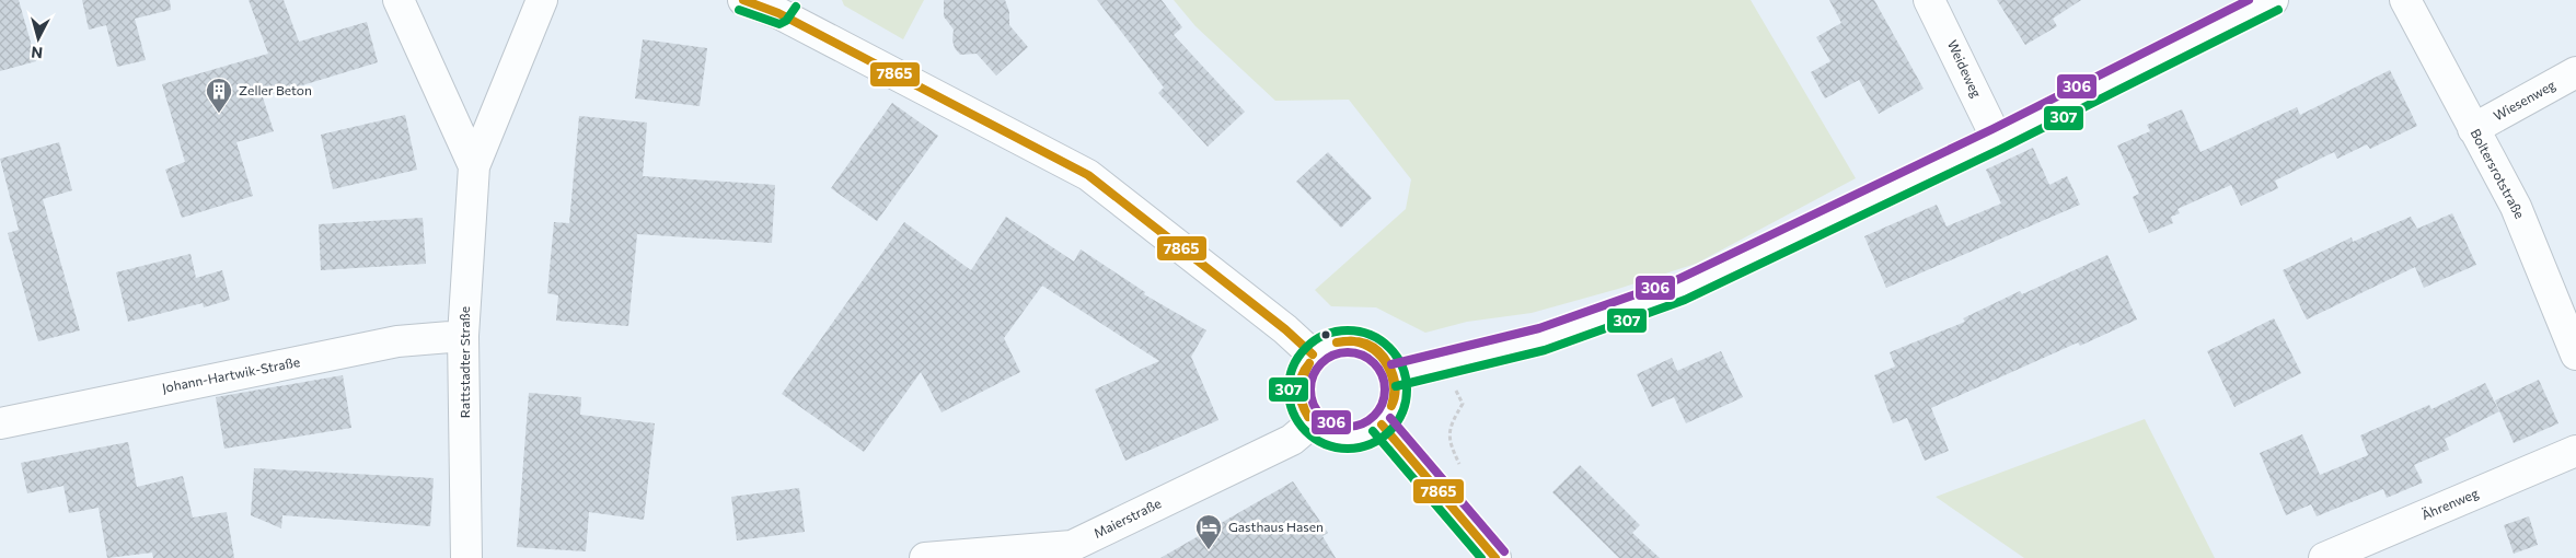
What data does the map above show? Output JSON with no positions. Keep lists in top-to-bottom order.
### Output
{
  "streets": {
    "street": [
      "Weideweg",
      "Wiesenweg",
      "Boltersrotstraße",
      "Rattstadter Straße",
      "Johann-Hartwik-Straße",
      "Ährenweg",
      "Maierstraße"
    ]
  },
  "crossings": [
    ["Wiesenweg", "Boltersrotstraße"],
    ["Rattstadter Straße", "Johann-Hartwik-Straße"]
  ],
  "places": {
    "building": ["Zeller Beton"],
    "hotel": ["Gasthaus Hasen"]
  },
  "lines": ["transit line 7865", "transit line 306", "transit line 307"],
  "north": "bottom"
}
